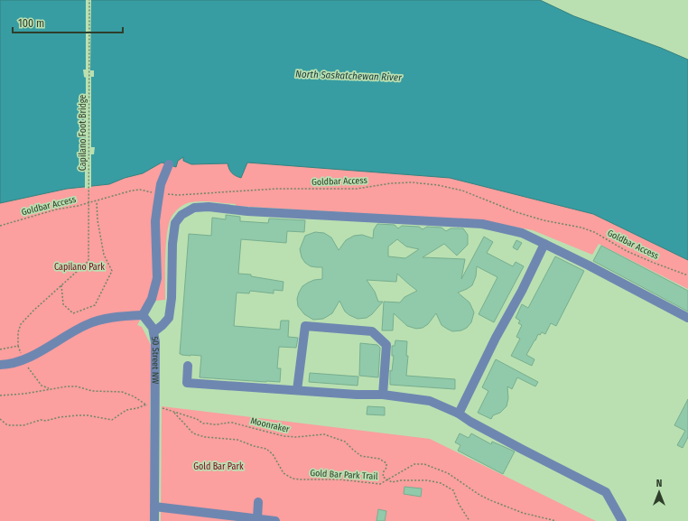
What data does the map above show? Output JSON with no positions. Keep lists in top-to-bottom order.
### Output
{
  "streets": {
    "street": ["50 Street NW"],
    "path": [
      "Capilano Foot Bridge",
      "Goldbar Access",
      "Moonraker",
      "Gold Bar Park Trail"
    ]
  },
  "crossings": [
    ["Moonraker", "Gold Bar Park Trail"]
  ],
  "water": ["North Saskatchewan River"],
  "parks": ["Capilano Park", "Gold Bar Park"],
  "scale_bar": "100 m",
  "north": "top"
}
